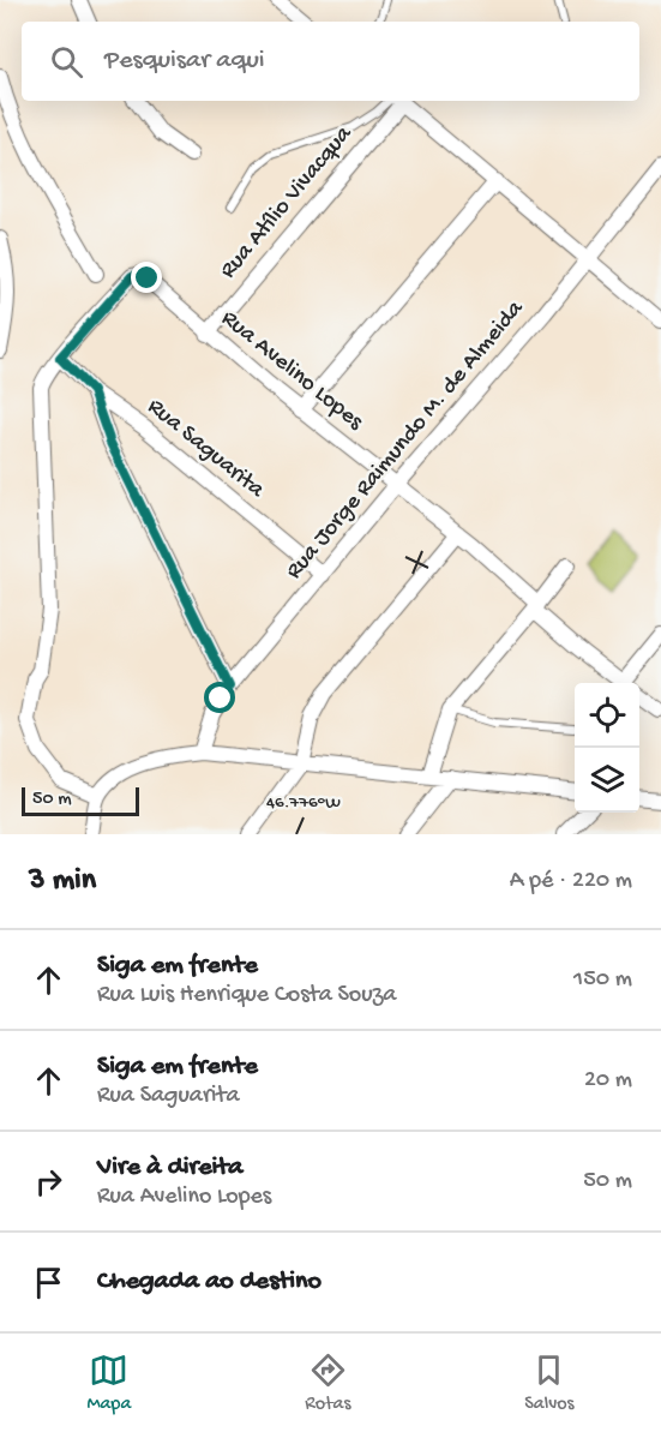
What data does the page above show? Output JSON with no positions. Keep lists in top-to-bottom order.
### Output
{
  "streets": {
    "street": [
      "Rua Atílio Vivacqua",
      "Rua Avelino Lopes",
      "Rua Jorge Raimundo M. de Almeida",
      "Rua Saguarita"
    ]
  },
  "crossings": [
    ["Rua Atílio Vivacqua", "Rua Avelino Lopes"],
    ["Rua Avelino Lopes", "Rua Jorge Raimundo M. de Almeida"],
    ["Rua Avelino Lopes", "Rua Saguarita"],
    ["Rua Jorge Raimundo M. de Almeida", "Rua Saguarita"]
  ],
  "scale_bar": "50 m",
  "page": {
    "search": "Pesquisar aqui",
    "scale": "50 m",
    "heading": ["3 min", "A pé · 220 m"],
    "list": [
      ["Siga em frente", "Rua Luis Henrique Costa Souza", "150 m"],
      ["Siga em frente", "Rua Saguarita", "20 m"],
      ["Vire à direita", "Rua Avelino Lopes", "50 m"],
      "Chegada ao destino"
    ],
    "nav": ["Mapa", "Rotas", "Salvos"]
  },
  "coordinates": ["46.776°W"]
}
